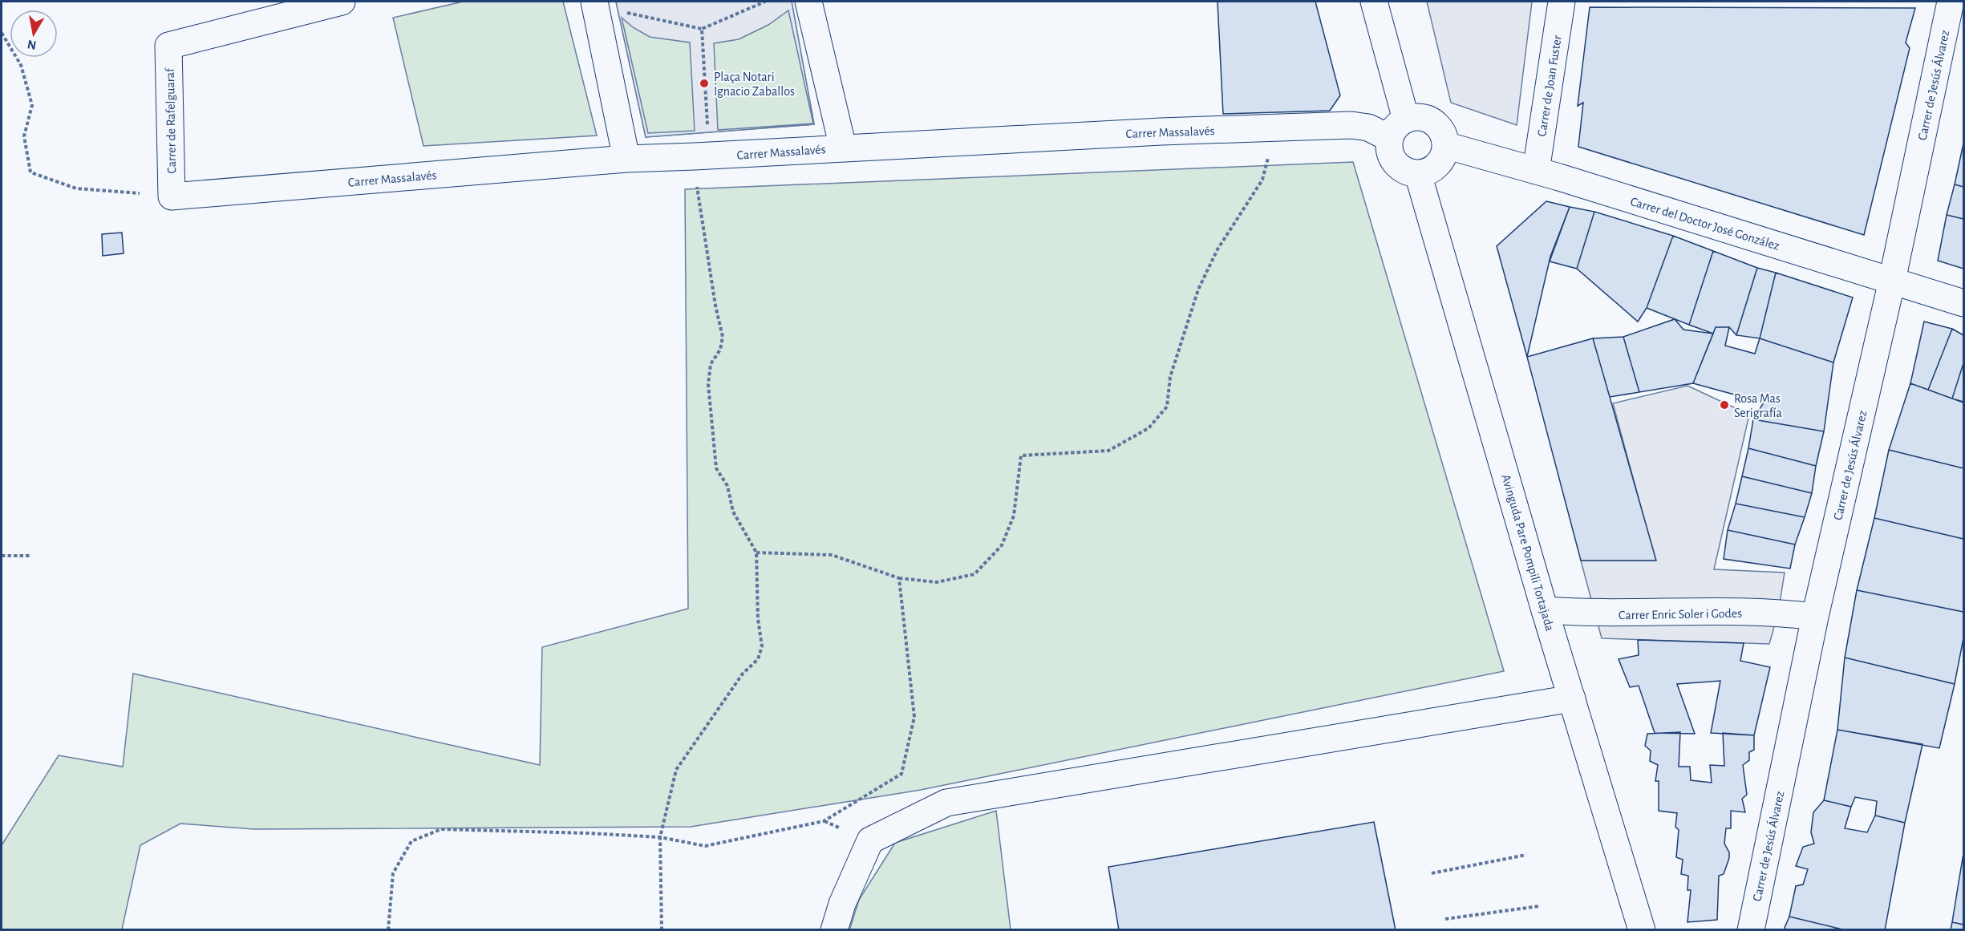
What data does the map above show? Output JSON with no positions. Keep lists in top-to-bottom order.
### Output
{
  "streets": {
    "street": [
      "Carrer de Jesús Álvarez",
      "Carrer de Joan Fuster",
      "Carrer de Rafelguaraf",
      "Carrer Massalavés",
      "Carrer del Doctor José González",
      "Avinguda Pare Pompili Tortajada",
      "Carrer Enric Soler i Godes"
    ]
  },
  "crossings": [
    ["Carrer de Jesús Álvarez", "Carrer del Doctor José González"],
    ["Carrer de Jesús Álvarez", "Carrer Enric Soler i Godes"],
    ["Carrer de Joan Fuster", "Carrer del Doctor José González"],
    ["Carrer de Rafelguaraf", "Carrer Massalavés"],
    ["Carrer Massalavés", "Carrer del Doctor José González"],
    ["Carrer Massalavés", "Avinguda Pare Pompili Tortajada"],
    ["Carrer del Doctor José González", "Avinguda Pare Pompili Tortajada"],
    ["Avinguda Pare Pompili Tortajada", "Carrer Enric Soler i Godes"]
  ],
  "places": ["Plaça Notari Ignacio Zaballos", "Rosa Mas Serigrafía"],
  "north": "bottom"
}
